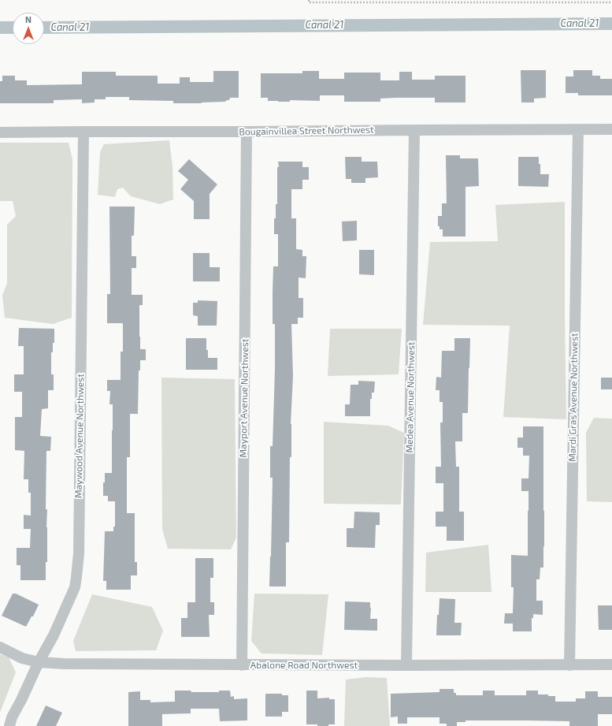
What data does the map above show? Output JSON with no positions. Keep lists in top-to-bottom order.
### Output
{
  "streets": {
    "street": [
      "Bougainvillea Street Northwest",
      "Medea Avenue Northwest",
      "Mardi Gras Avenue Northwest",
      "Mayport Avenue Northwest",
      "Maywood Avenue Northwest",
      "Abalone Road Northwest"
    ]
  },
  "crossings": [
    ["Bougainvillea Street Northwest", "Medea Avenue Northwest"],
    ["Bougainvillea Street Northwest", "Mardi Gras Avenue Northwest"],
    ["Bougainvillea Street Northwest", "Mayport Avenue Northwest"],
    ["Bougainvillea Street Northwest", "Maywood Avenue Northwest"],
    ["Medea Avenue Northwest", "Abalone Road Northwest"],
    ["Mardi Gras Avenue Northwest", "Abalone Road Northwest"],
    ["Mayport Avenue Northwest", "Abalone Road Northwest"],
    ["Maywood Avenue Northwest", "Abalone Road Northwest"]
  ],
  "water": ["Canal 21"],
  "north": "top"
}
